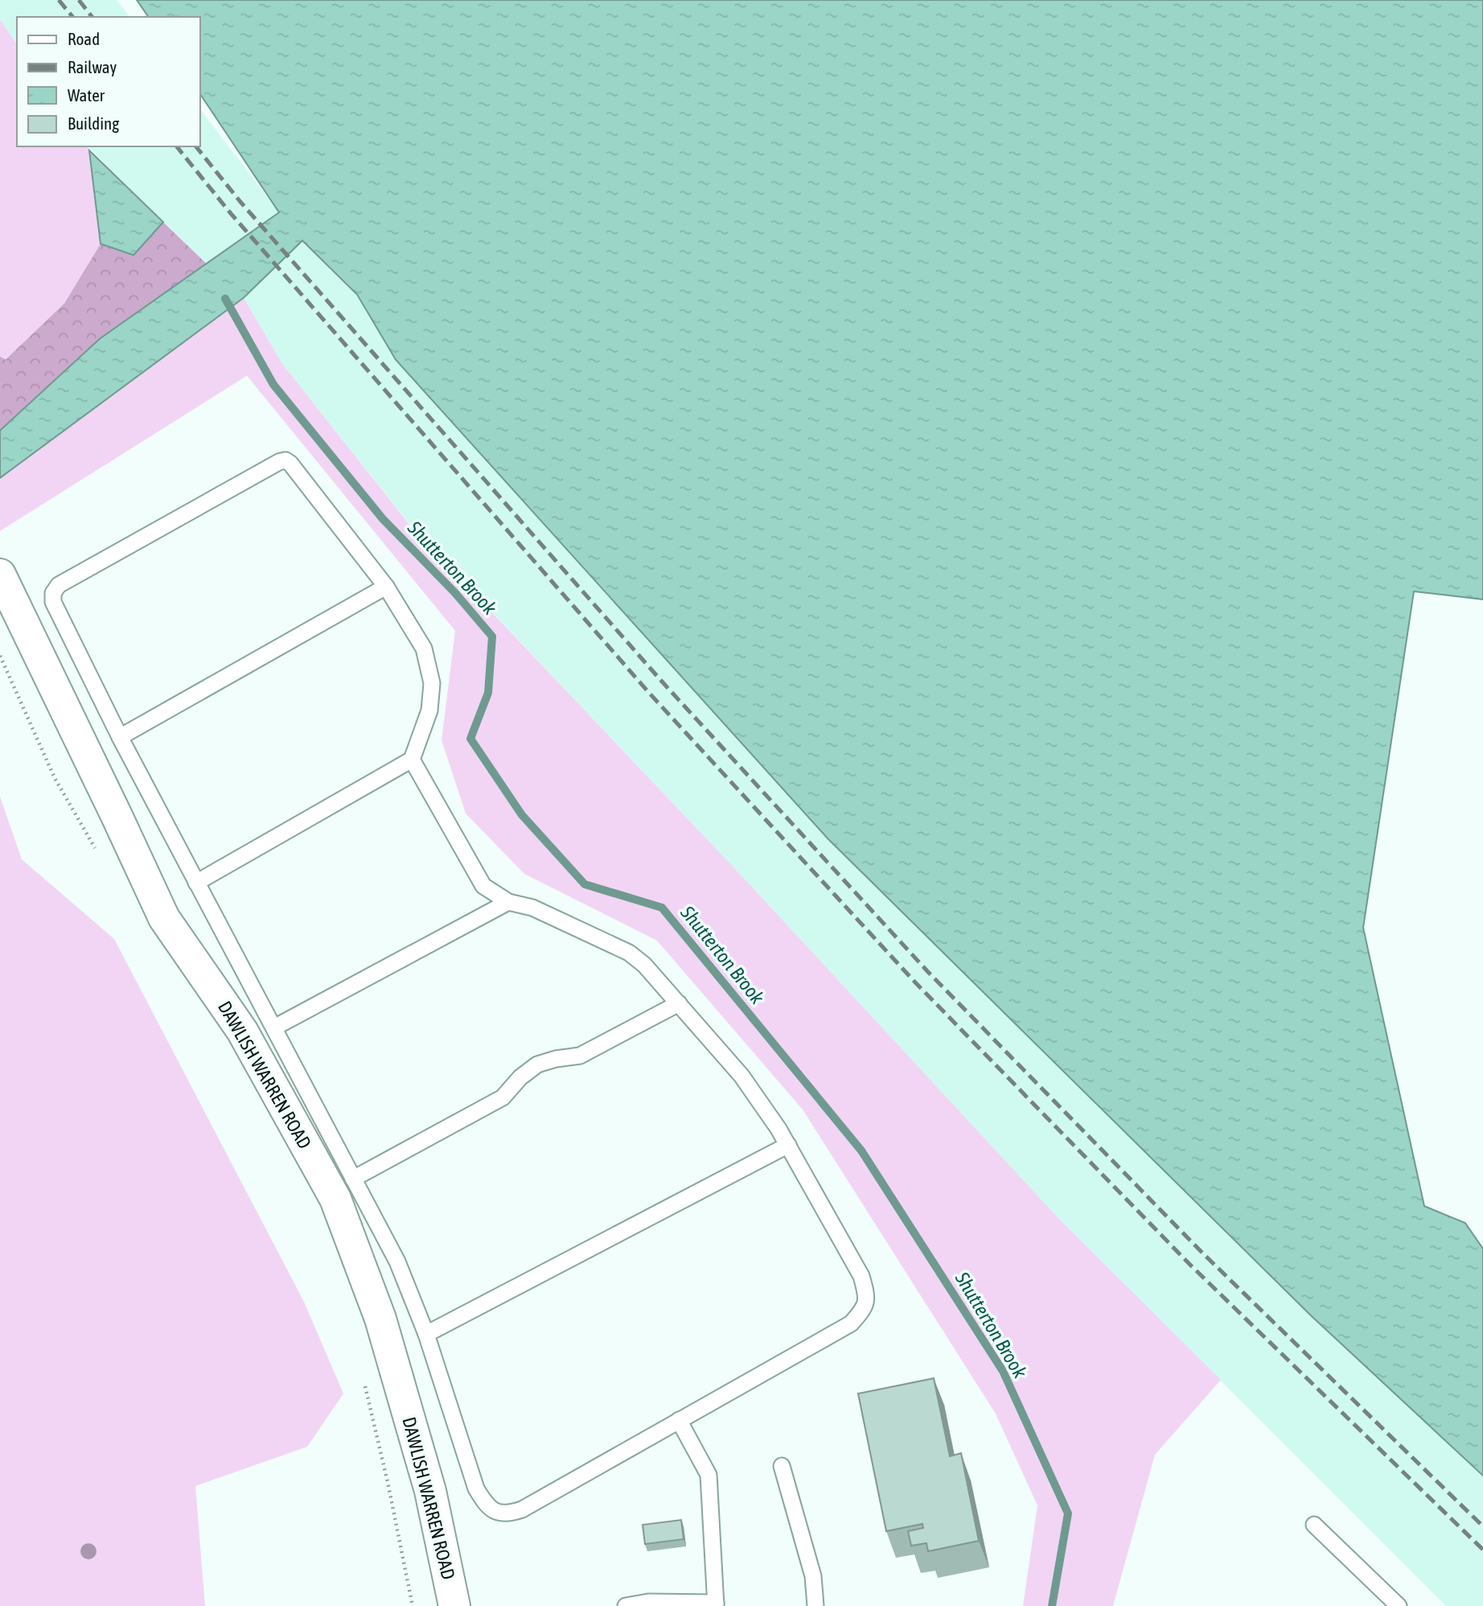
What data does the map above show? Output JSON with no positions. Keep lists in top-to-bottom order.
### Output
{
  "streets": {
    "street": ["DAWLISH WARREN ROAD"]
  },
  "water": ["Shutterton Brook"],
  "legend": [
    "Road",
    "Railway",
    "Water",
    "Building"
  ]
}
